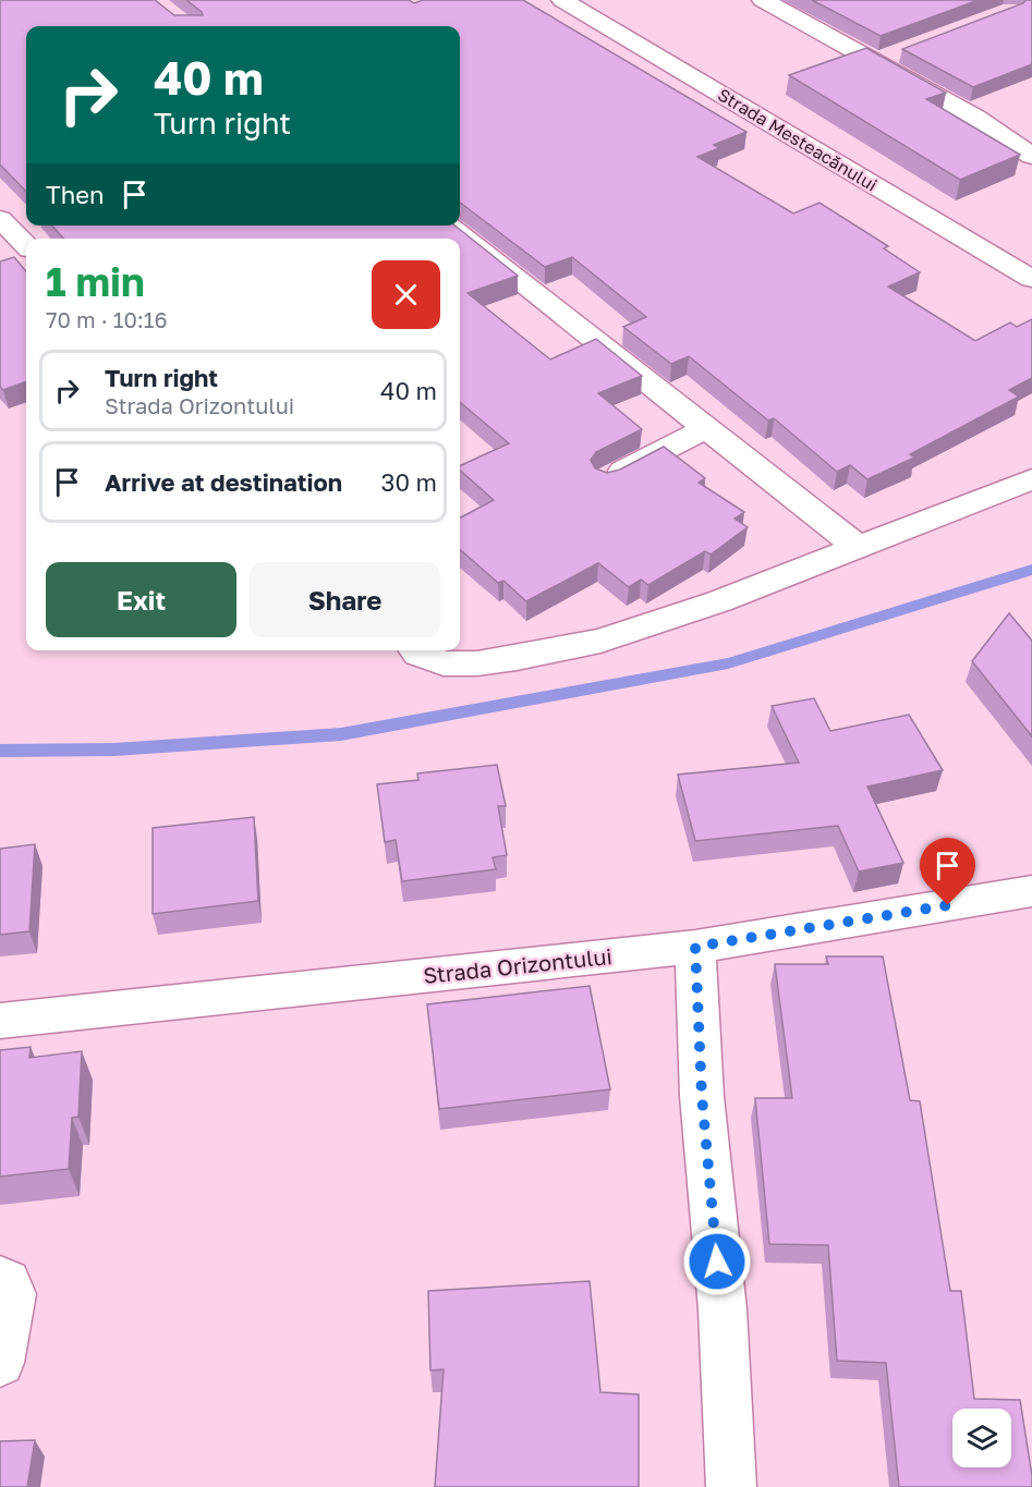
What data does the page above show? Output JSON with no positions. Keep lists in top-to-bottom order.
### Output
{
  "streets": {
    "street": ["Strada Mesteacănului", "Strada Orizontului"]
  },
  "page": {
    "turn": ["40 m", "Turn right"],
    "then": "Then",
    "heading": ["1 min", "70 m · 10:16"],
    "list": [
      {
        "name": "Turn right",
        "note": "Strada Orizontului",
        "value": "40 m"
      },
      {
        "name": "Arrive at destination",
        "value": "30 m"
      }
    ],
    "buttons": ["Exit", "Share"]
  }
}
